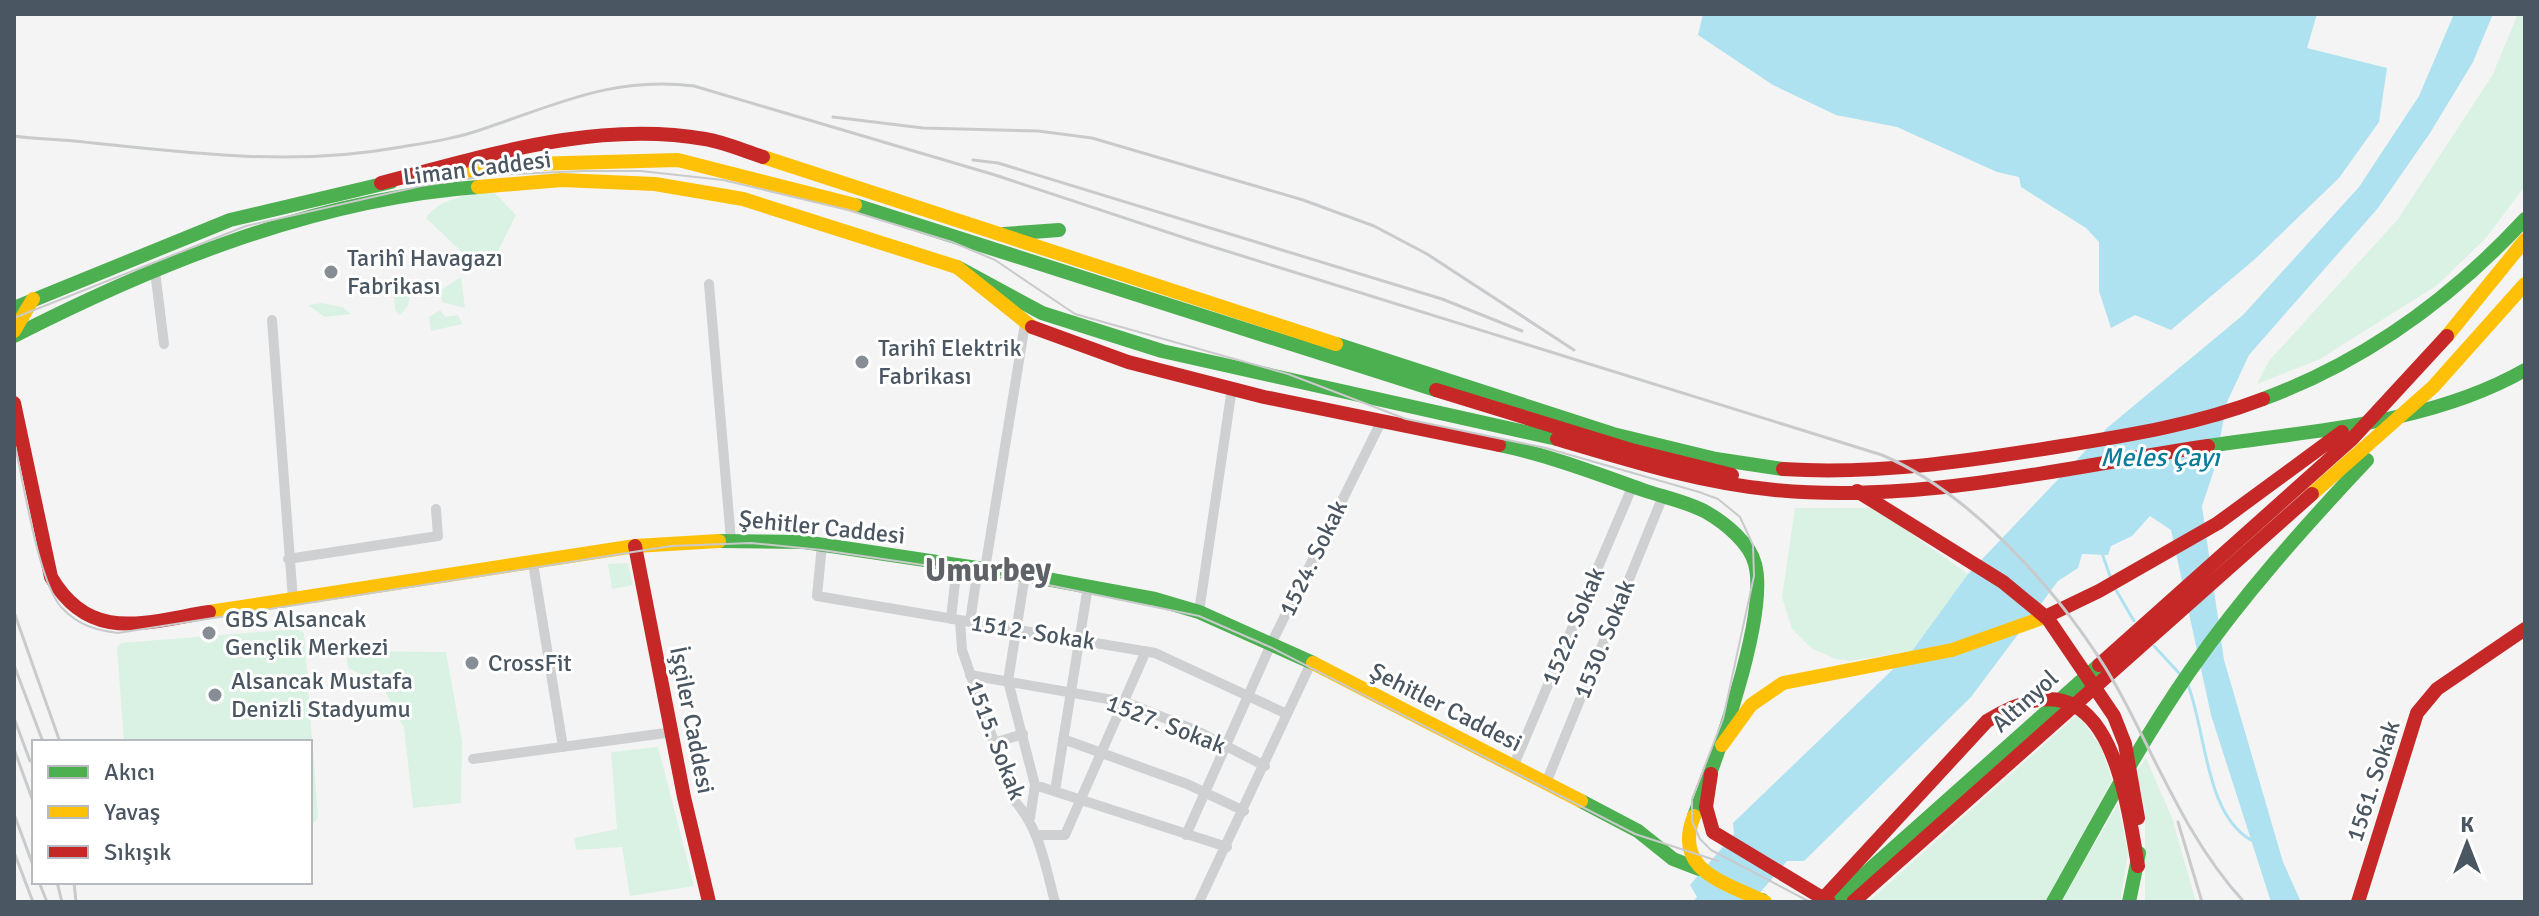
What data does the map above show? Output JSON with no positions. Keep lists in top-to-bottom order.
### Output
{
  "streets": {
    "main road": [
      "Liman Caddesi",
      "Şehitler Caddesi",
      "Altınyol",
      "İşçiler Caddesi",
      "1561. Sokak"
    ],
    "street": [
      "1524. Sokak",
      "1522. Sokak",
      "1512. Sokak",
      "1530. Sokak",
      "1527. Sokak",
      "1515. Sokak"
    ]
  },
  "crossings": [
    ["Şehitler Caddesi", "1524. Sokak"],
    ["Şehitler Caddesi", "1522. Sokak"],
    ["Şehitler Caddesi", "1512. Sokak"],
    ["Şehitler Caddesi", "1530. Sokak"],
    ["Şehitler Caddesi", "İşçiler Caddesi"],
    ["Şehitler Caddesi", "1515. Sokak"],
    ["1524. Sokak", "1512. Sokak"],
    ["1524. Sokak", "1527. Sokak"],
    ["1512. Sokak", "1515. Sokak"],
    ["1527. Sokak", "1515. Sokak"]
  ],
  "districts": ["Umurbey"],
  "water": ["Meles Çayı"],
  "places": [
    "Tarihî Havagazı Fabrikası",
    "Tarihî Elektrik Fabrikası",
    "GBS Alsancak Gençlik Merkezi",
    "CrossFit",
    "Alsancak Mustafa Denizli Stadyumu"
  ],
  "legend": ["Akıcı", "Yavaş", "Sıkışık"],
  "north": "top"
}
